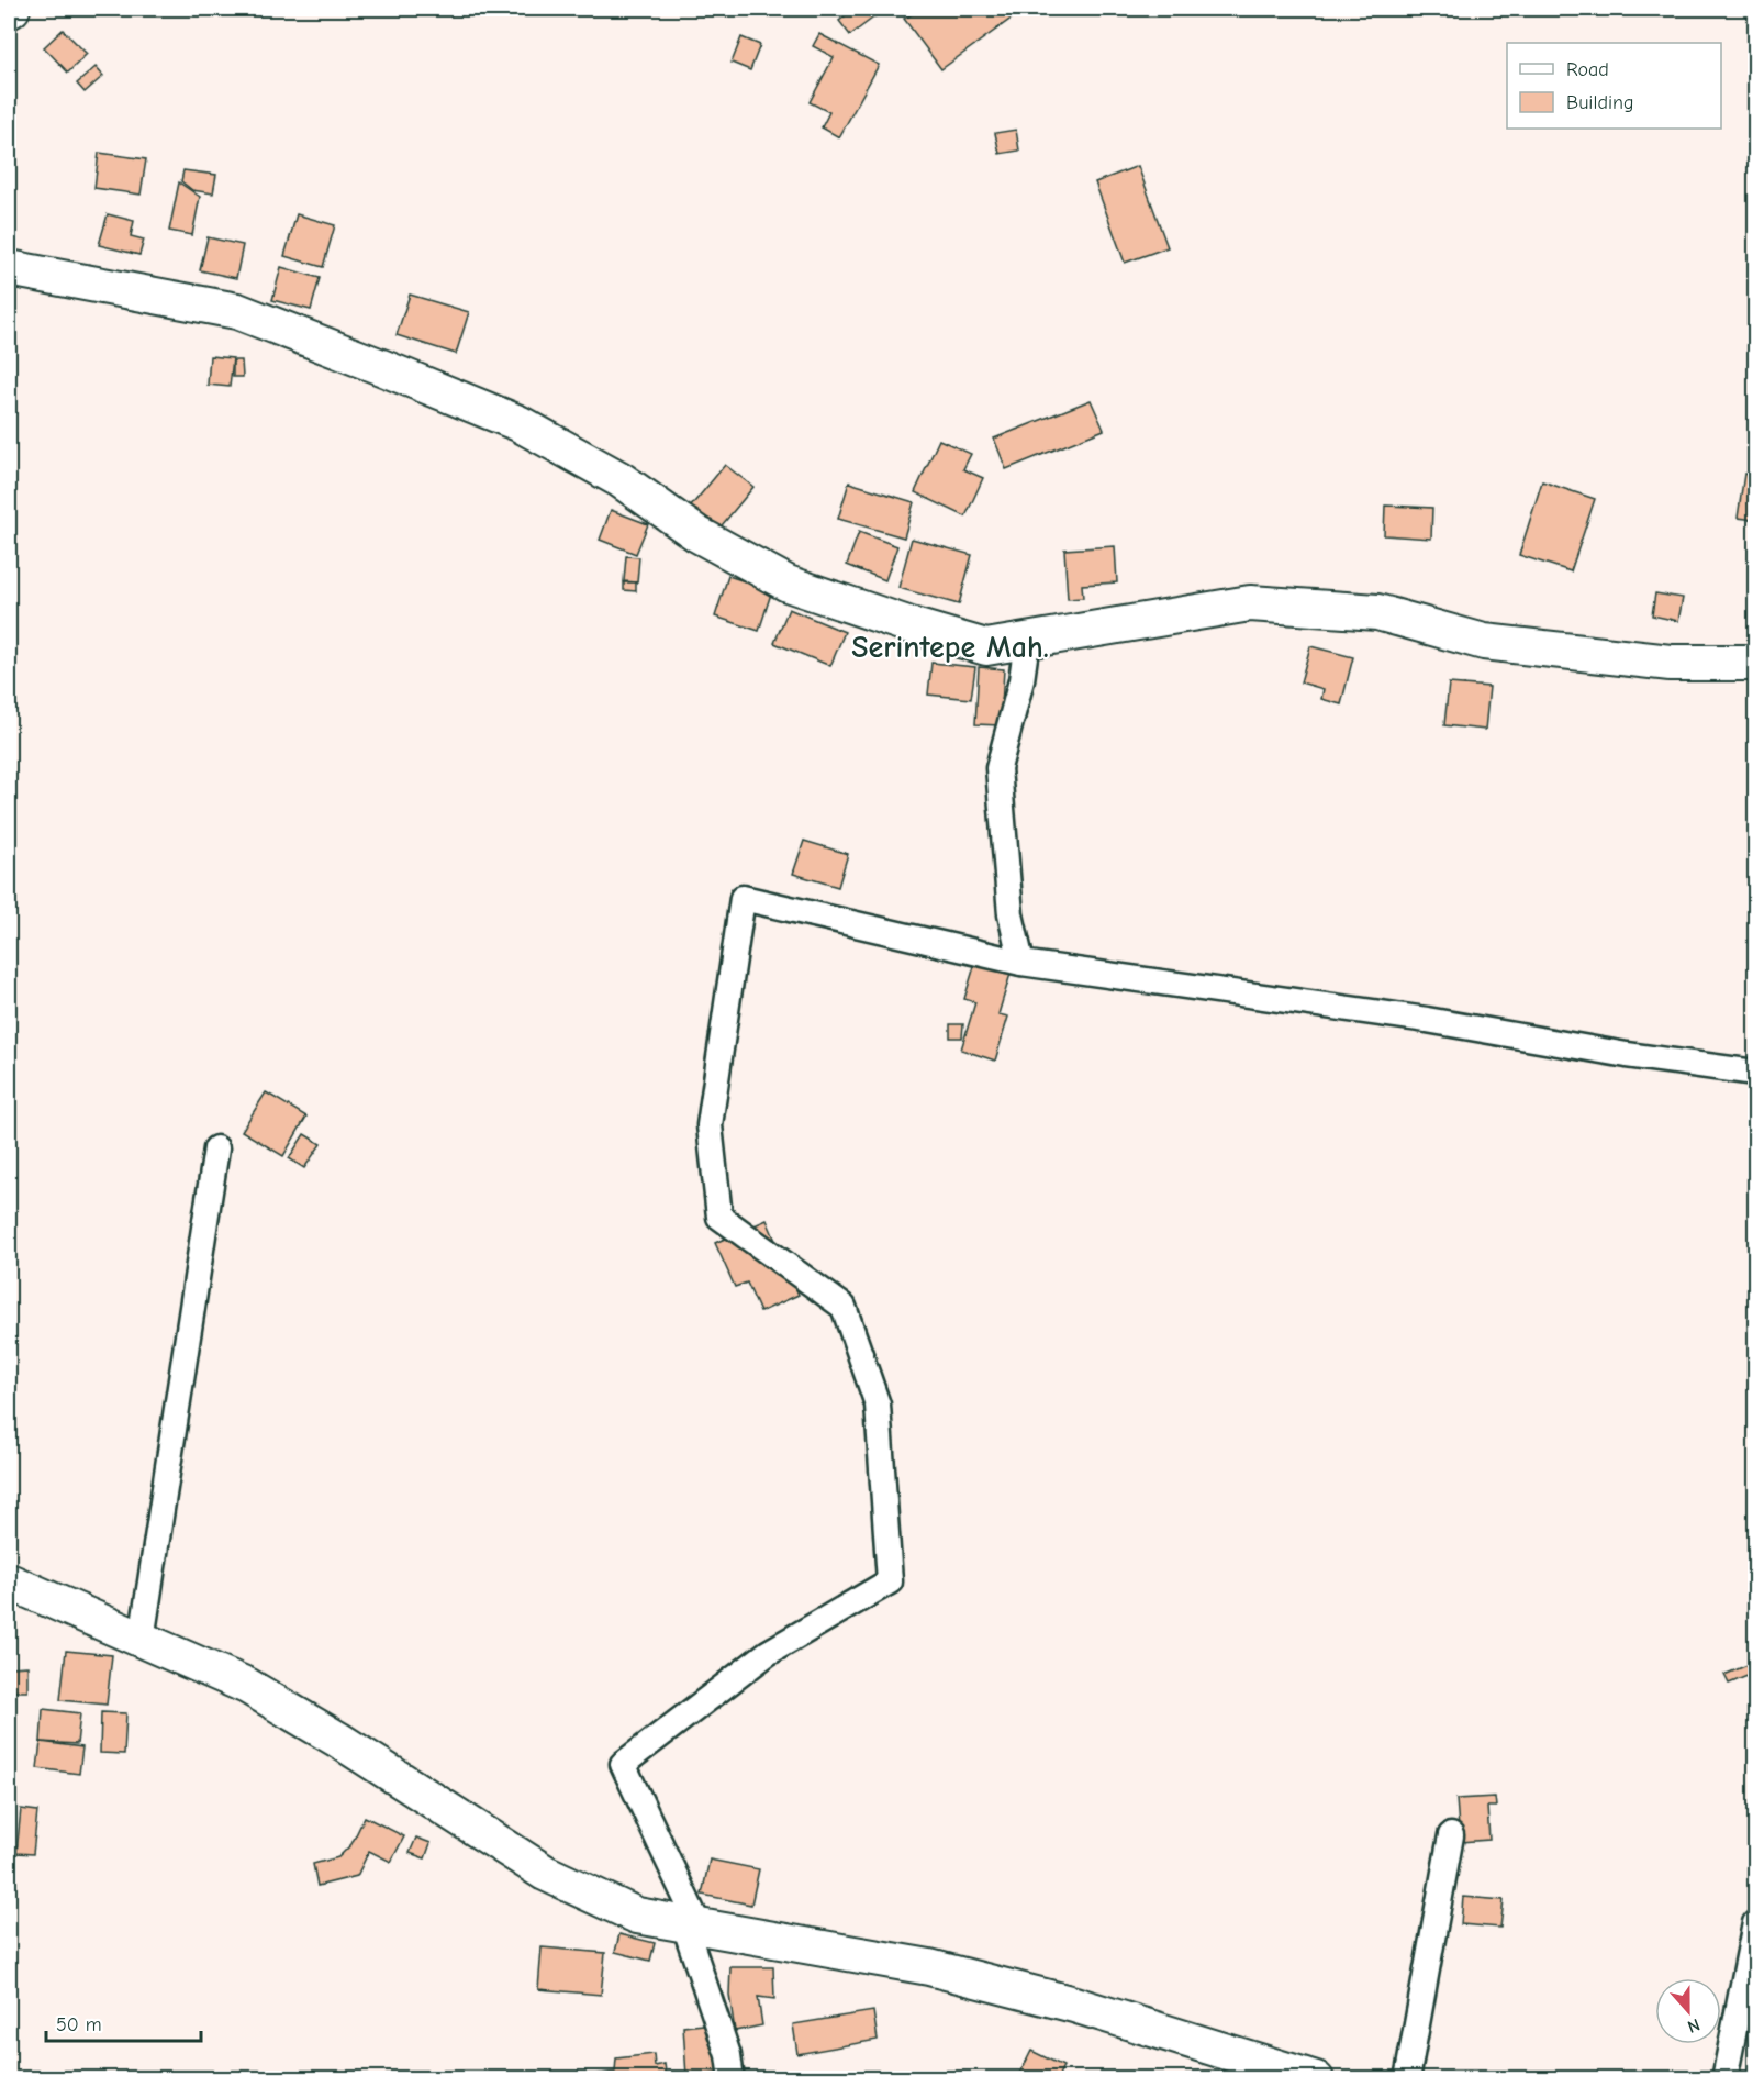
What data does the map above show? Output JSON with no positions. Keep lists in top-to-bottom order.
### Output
{
  "districts": ["Serintepe Mah."],
  "legend": ["Road", "Building"],
  "scale_bar": "50 m",
  "north": "bottom"
}
